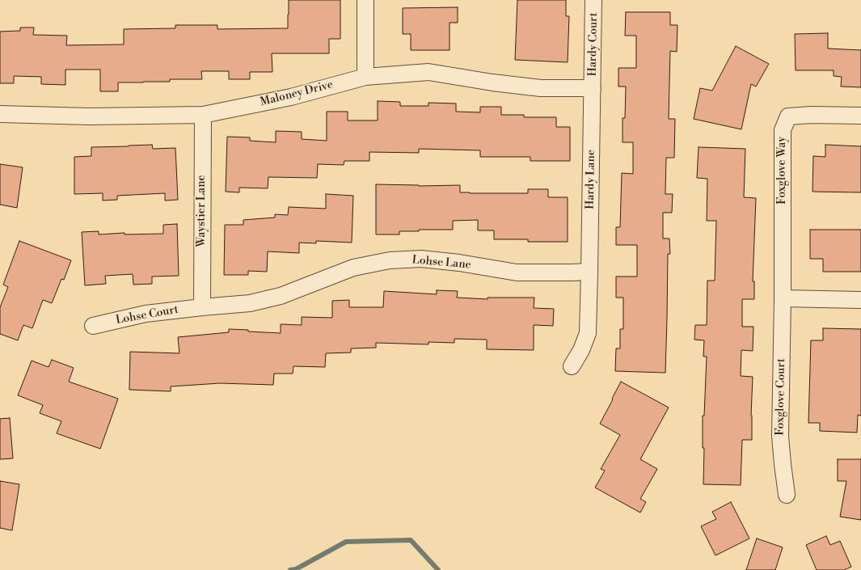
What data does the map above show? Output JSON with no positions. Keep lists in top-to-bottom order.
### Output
{
  "streets": {
    "street": [
      "Hardy Court",
      "Maloney Drive",
      "Foxglove Way",
      "Hardy Lane",
      "Waystier Lane",
      "Lohse Lane",
      "Lohse Court",
      "Foxglove Court"
    ]
  },
  "crossings": [
    ["Hardy Court", "Maloney Drive"],
    ["Hardy Court", "Hardy Lane"],
    ["Maloney Drive", "Hardy Lane"],
    ["Maloney Drive", "Waystier Lane"],
    ["Foxglove Way", "Foxglove Court"],
    ["Hardy Lane", "Lohse Lane"],
    ["Waystier Lane", "Lohse Lane"],
    ["Waystier Lane", "Lohse Court"],
    ["Lohse Lane", "Lohse Court"]
  ]
}
